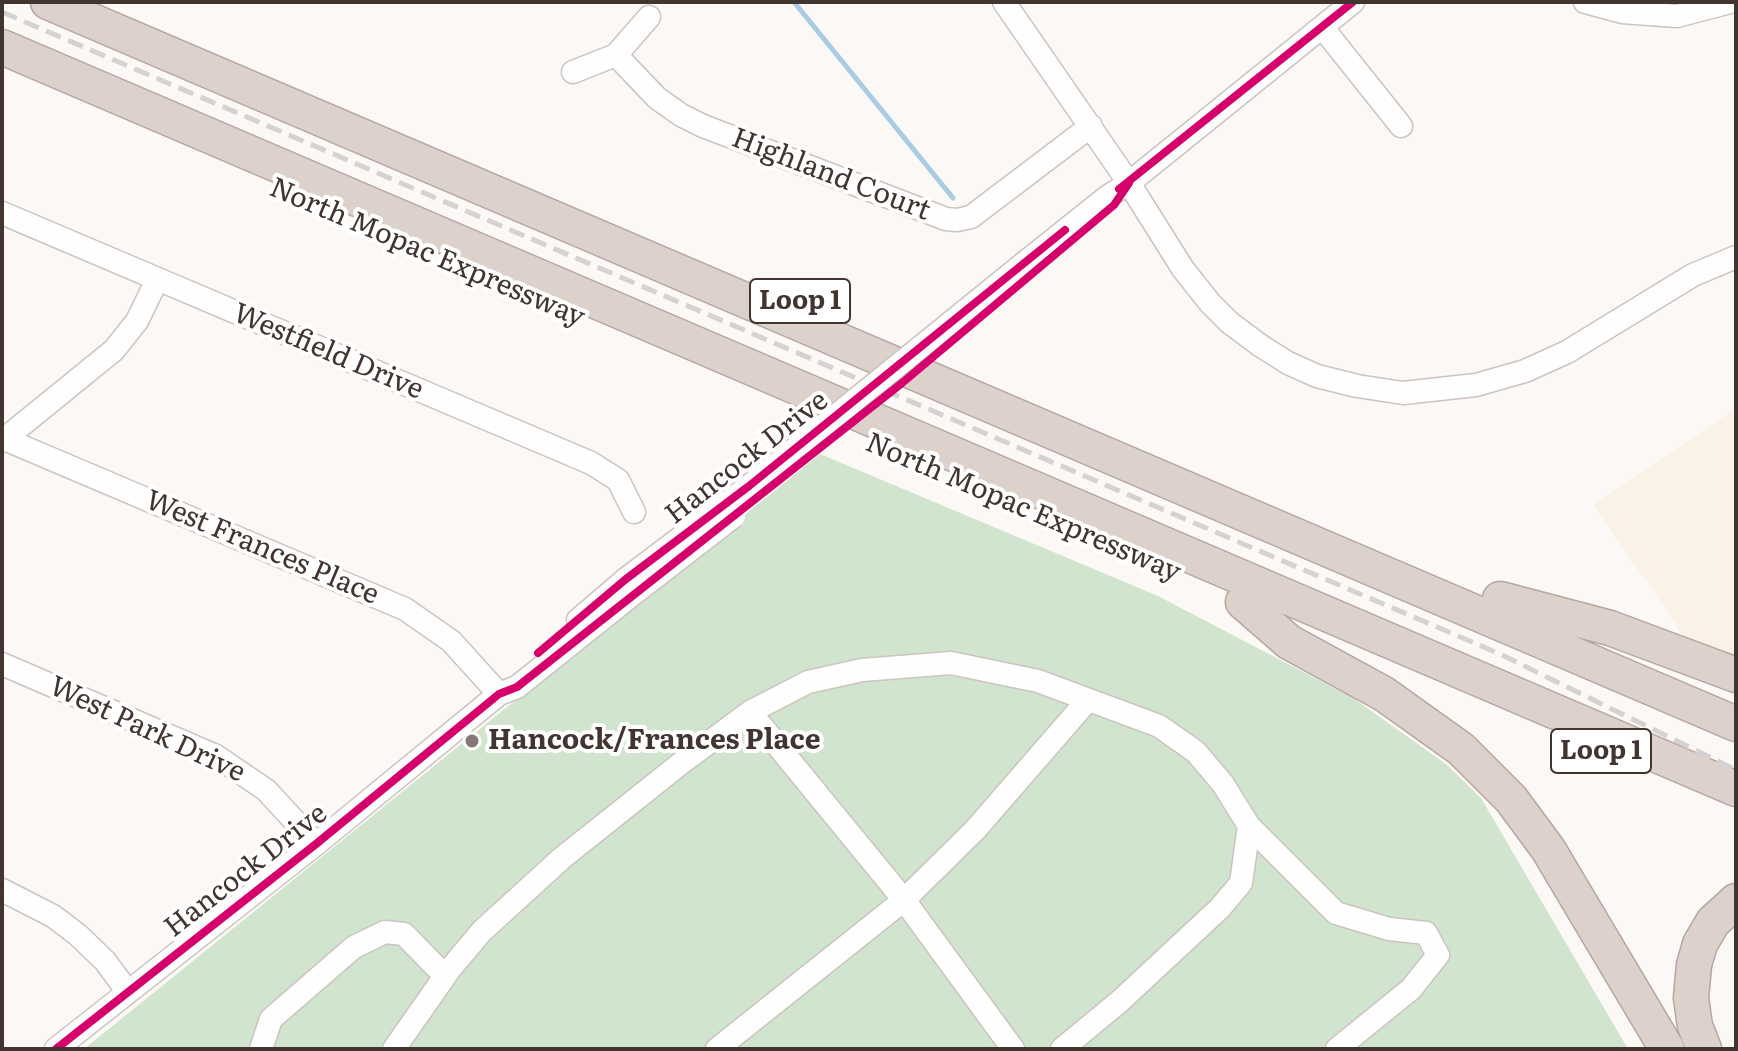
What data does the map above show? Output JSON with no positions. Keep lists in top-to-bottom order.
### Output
{
  "streets": {
    "highway": ["North Mopac Expressway", "Loop 1"],
    "street": [
      "Highland Court",
      "Westfield Drive",
      "Hancock Drive",
      "West Frances Place",
      "West Park Drive"
    ]
  },
  "crossings": [
    ["Hancock Drive", "West Frances Place"],
    ["Hancock Drive", "West Park Drive"]
  ],
  "places": ["Hancock/Frances Place"]
}
